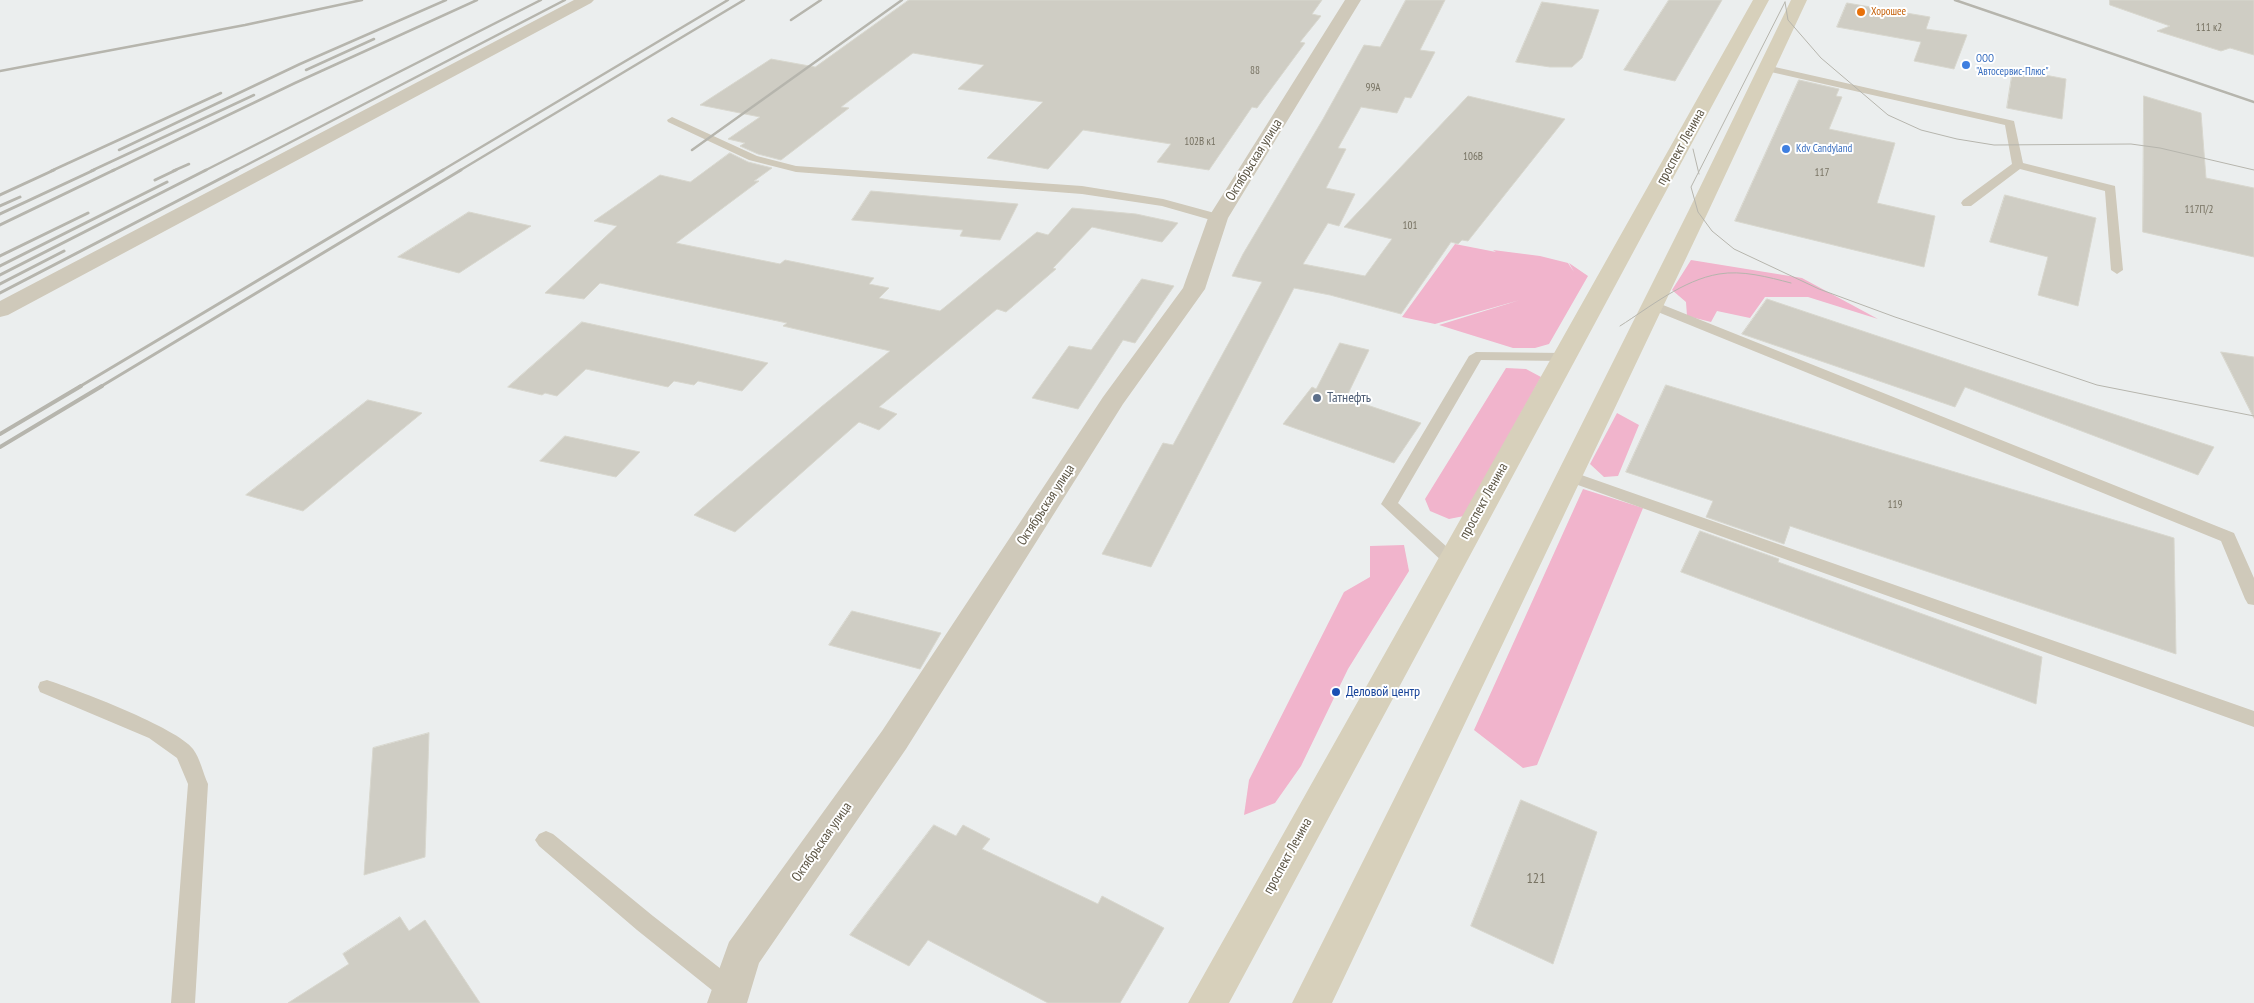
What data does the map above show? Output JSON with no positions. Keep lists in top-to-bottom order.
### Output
{
  "streets": {
    "main road": ["проспект Ленина"],
    "street": ["Октябрьская улица"]
  },
  "places": [
    "Хорошее",
    "ООО \"Автосервис-Плюс\"",
    "Kdv Candyland",
    "Татнефть",
    "Деловой центр"
  ],
  "house_numbers": [
    "111 к2",
    "88",
    "99А",
    "102В к1",
    "106В",
    "117",
    "117П/2",
    "101",
    "119",
    "121"
  ]
}
